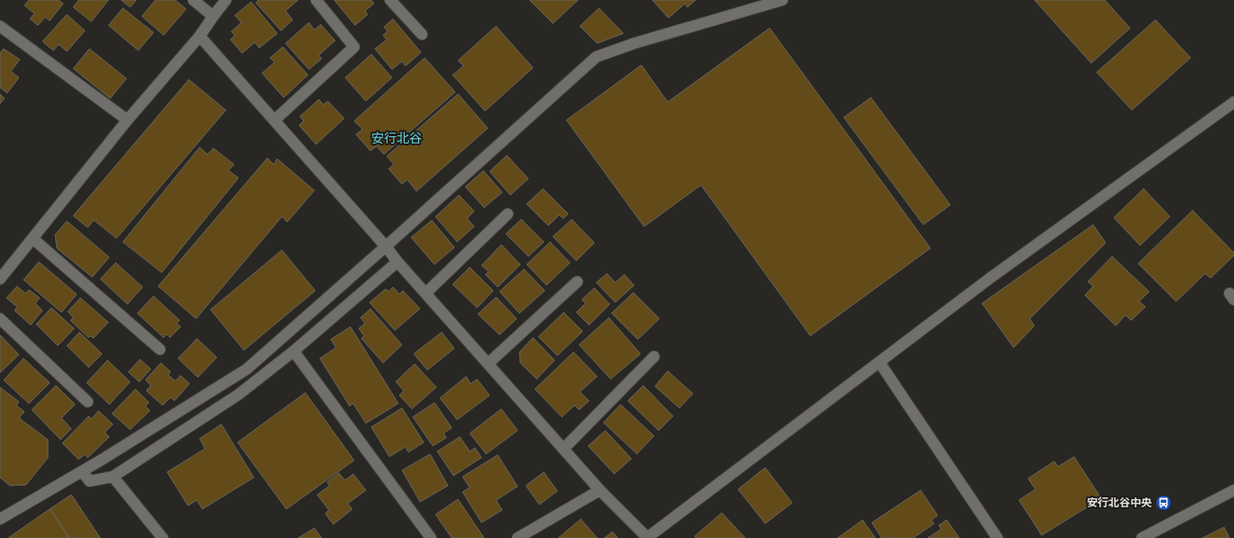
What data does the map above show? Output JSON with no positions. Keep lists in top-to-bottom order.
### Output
{
  "districts": ["安行北谷"],
  "places": {
    "bus stop": ["安行北谷中央"]
  }
}
